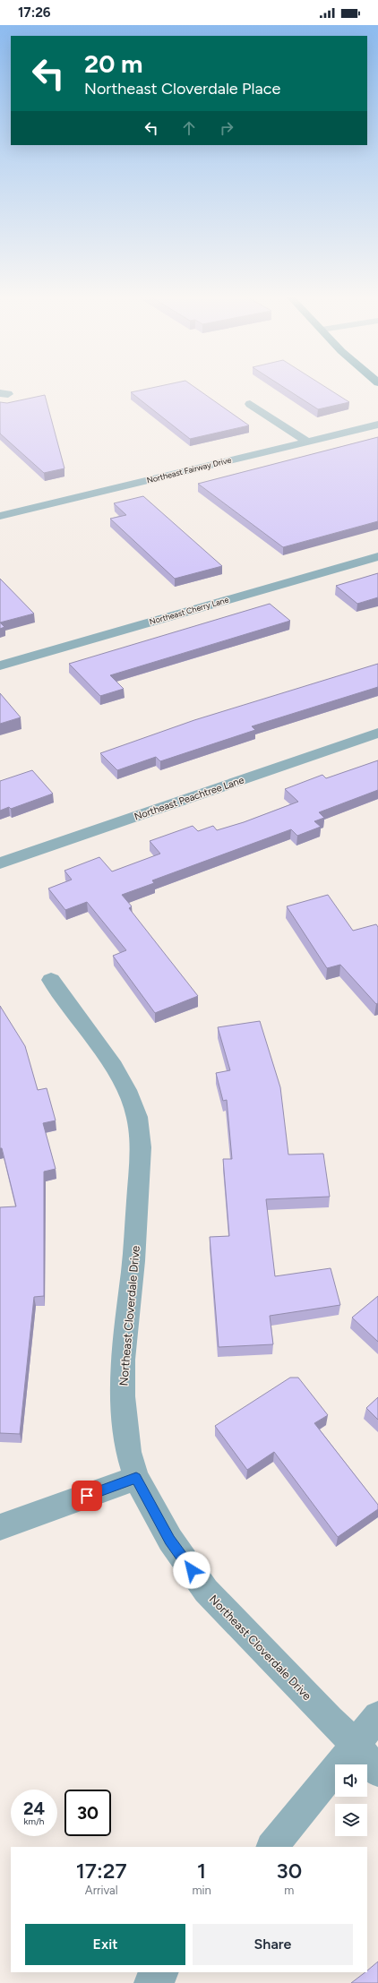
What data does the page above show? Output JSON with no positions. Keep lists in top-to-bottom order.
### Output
{
  "streets": {
    "street": [
      "Northeast Fairway Drive",
      "Northeast Cherry Lane",
      "Northeast Peachtree Lane",
      "Northeast Cloverdale Drive"
    ]
  },
  "page": {
    "status": "17:26",
    "turn": ["20 m", "Northeast Cloverdale Place"],
    "speed": "24 km/h",
    "limit": "30",
    "eta": [
      "17:27",
      "Arrival",
      "1",
      "min",
      "30",
      "m"
    ],
    "buttons": ["Exit", "Share"]
  }
}
